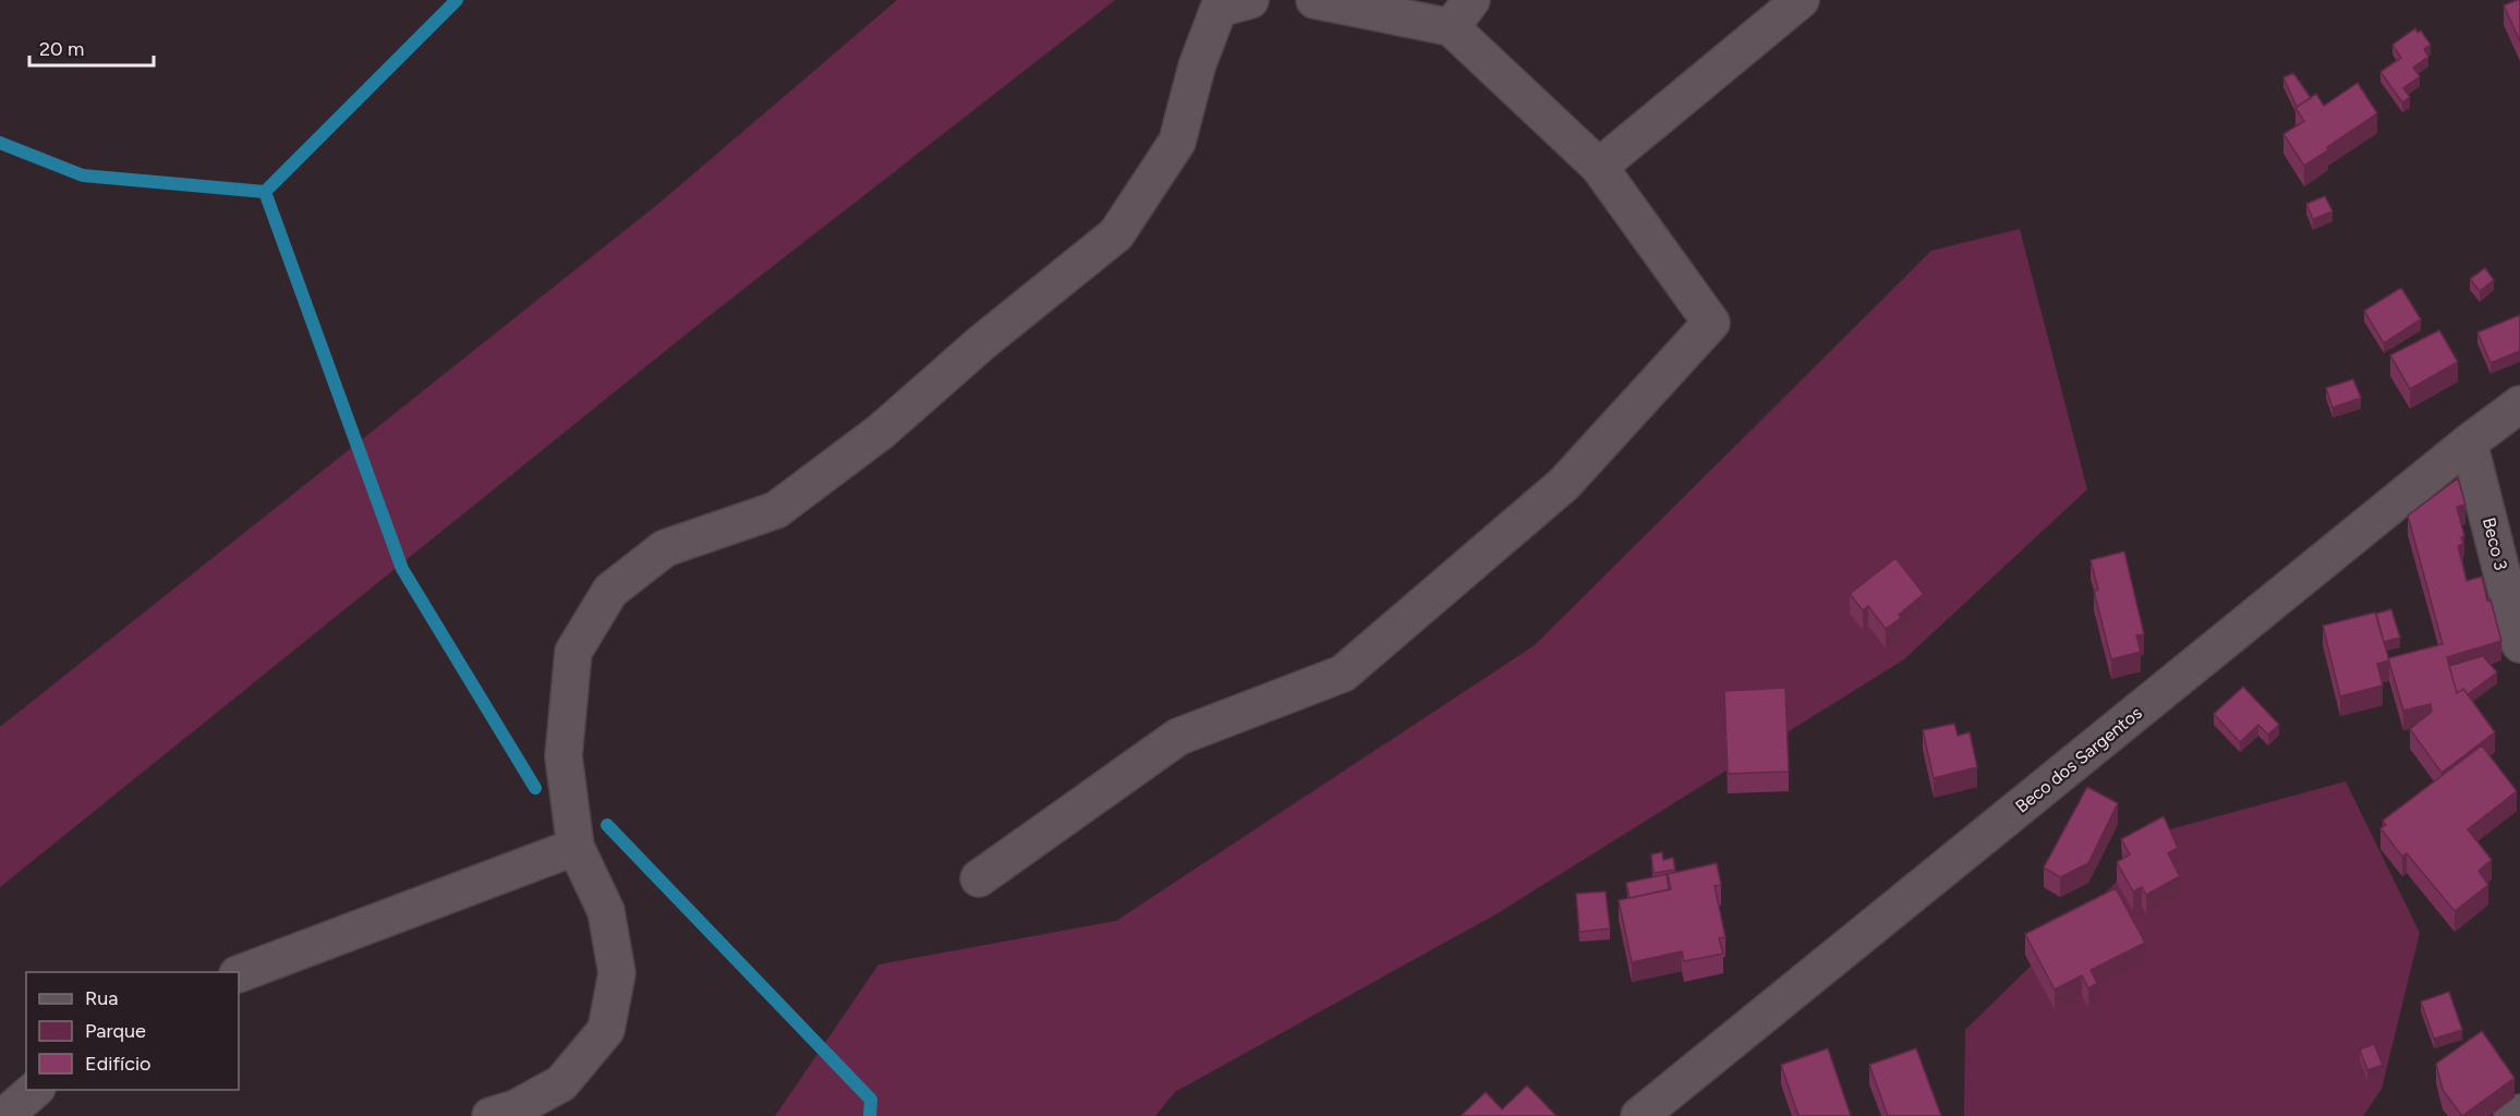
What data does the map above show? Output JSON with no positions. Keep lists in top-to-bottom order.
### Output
{
  "streets": {
    "street": ["Beco 3", "Beco dos Sargentos"]
  },
  "crossings": [
    ["Beco 3", "Beco dos Sargentos"]
  ],
  "legend": ["Rua", "Parque", "Edifício"],
  "scale_bar": "20 m"
}
